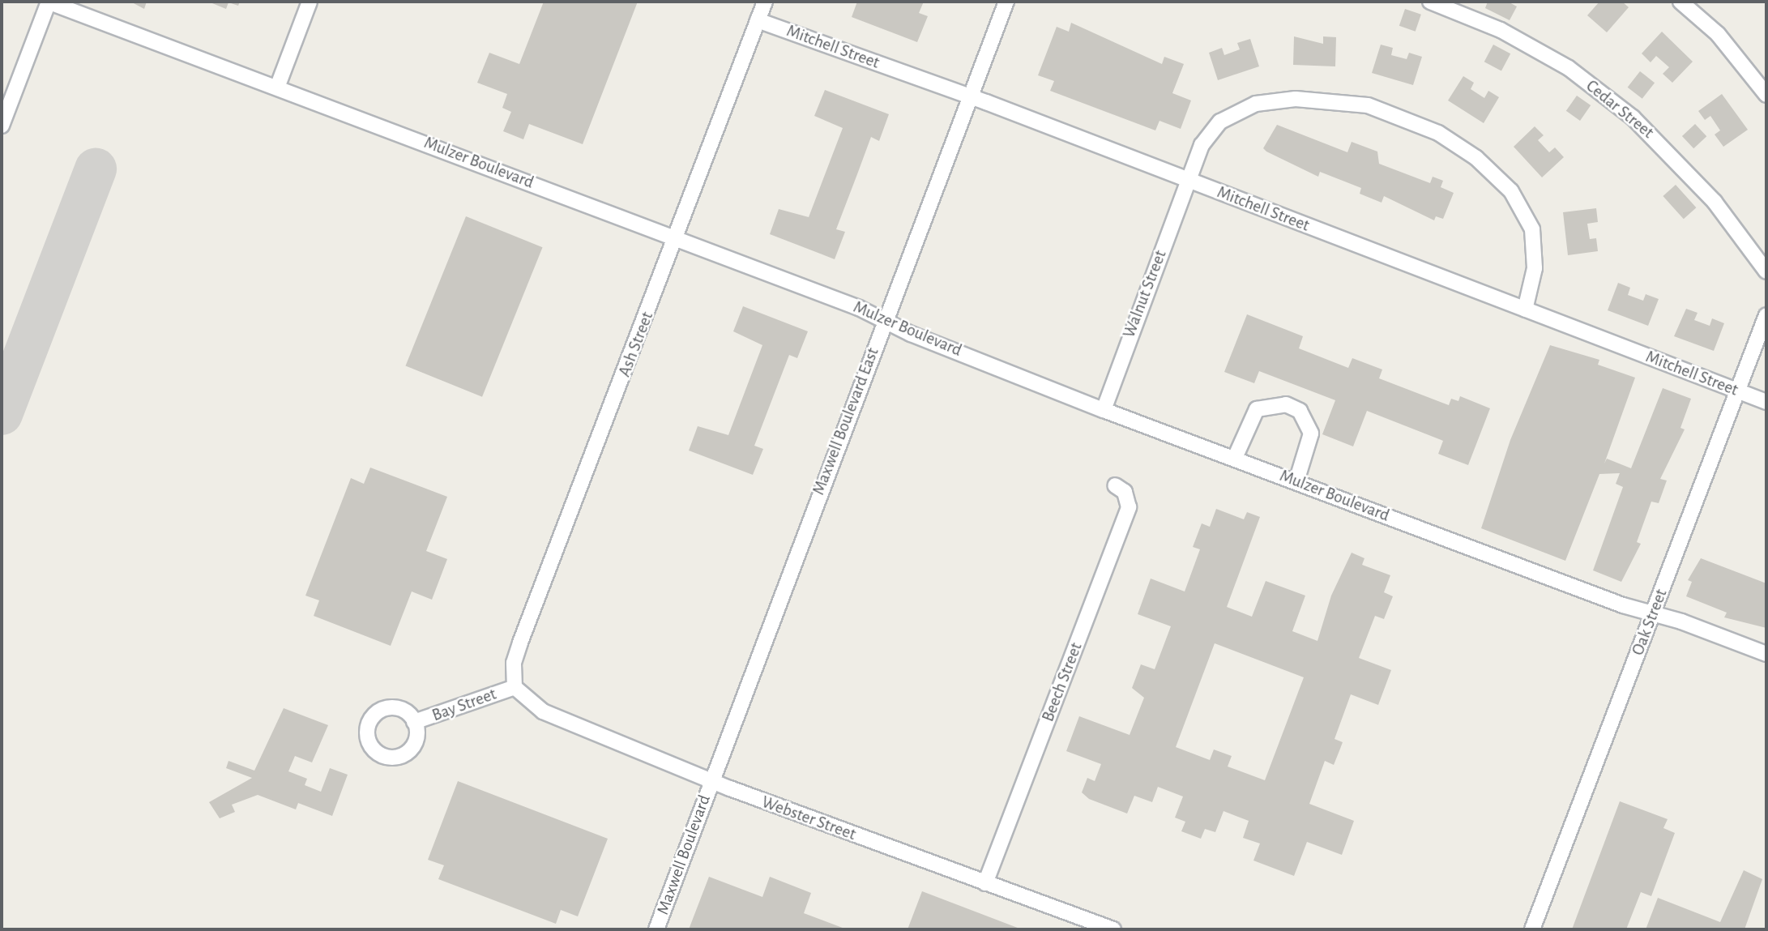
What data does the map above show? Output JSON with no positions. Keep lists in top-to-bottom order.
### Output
{
  "streets": {
    "street": [
      "Mitchell Street",
      "Cedar Street",
      "Mulzer Boulevard",
      "Walnut Street",
      "Ash Street",
      "Maxwell Boulevard East",
      "Oak Street",
      "Beech Street",
      "Bay Street",
      "Webster Street",
      "Maxwell Boulevard"
    ]
  },
  "crossings": [
    ["Mitchell Street", "Walnut Street"],
    ["Mitchell Street", "Ash Street"],
    ["Mitchell Street", "Maxwell Boulevard East"],
    ["Mitchell Street", "Oak Street"],
    ["Mulzer Boulevard", "Walnut Street"],
    ["Mulzer Boulevard", "Ash Street"],
    ["Mulzer Boulevard", "Maxwell Boulevard East"],
    ["Mulzer Boulevard", "Oak Street"],
    ["Ash Street", "Bay Street"],
    ["Ash Street", "Webster Street"],
    ["Maxwell Boulevard East", "Webster Street"],
    ["Maxwell Boulevard East", "Maxwell Boulevard"],
    ["Beech Street", "Webster Street"],
    ["Bay Street", "Webster Street"],
    ["Webster Street", "Maxwell Boulevard"]
  ]
}
